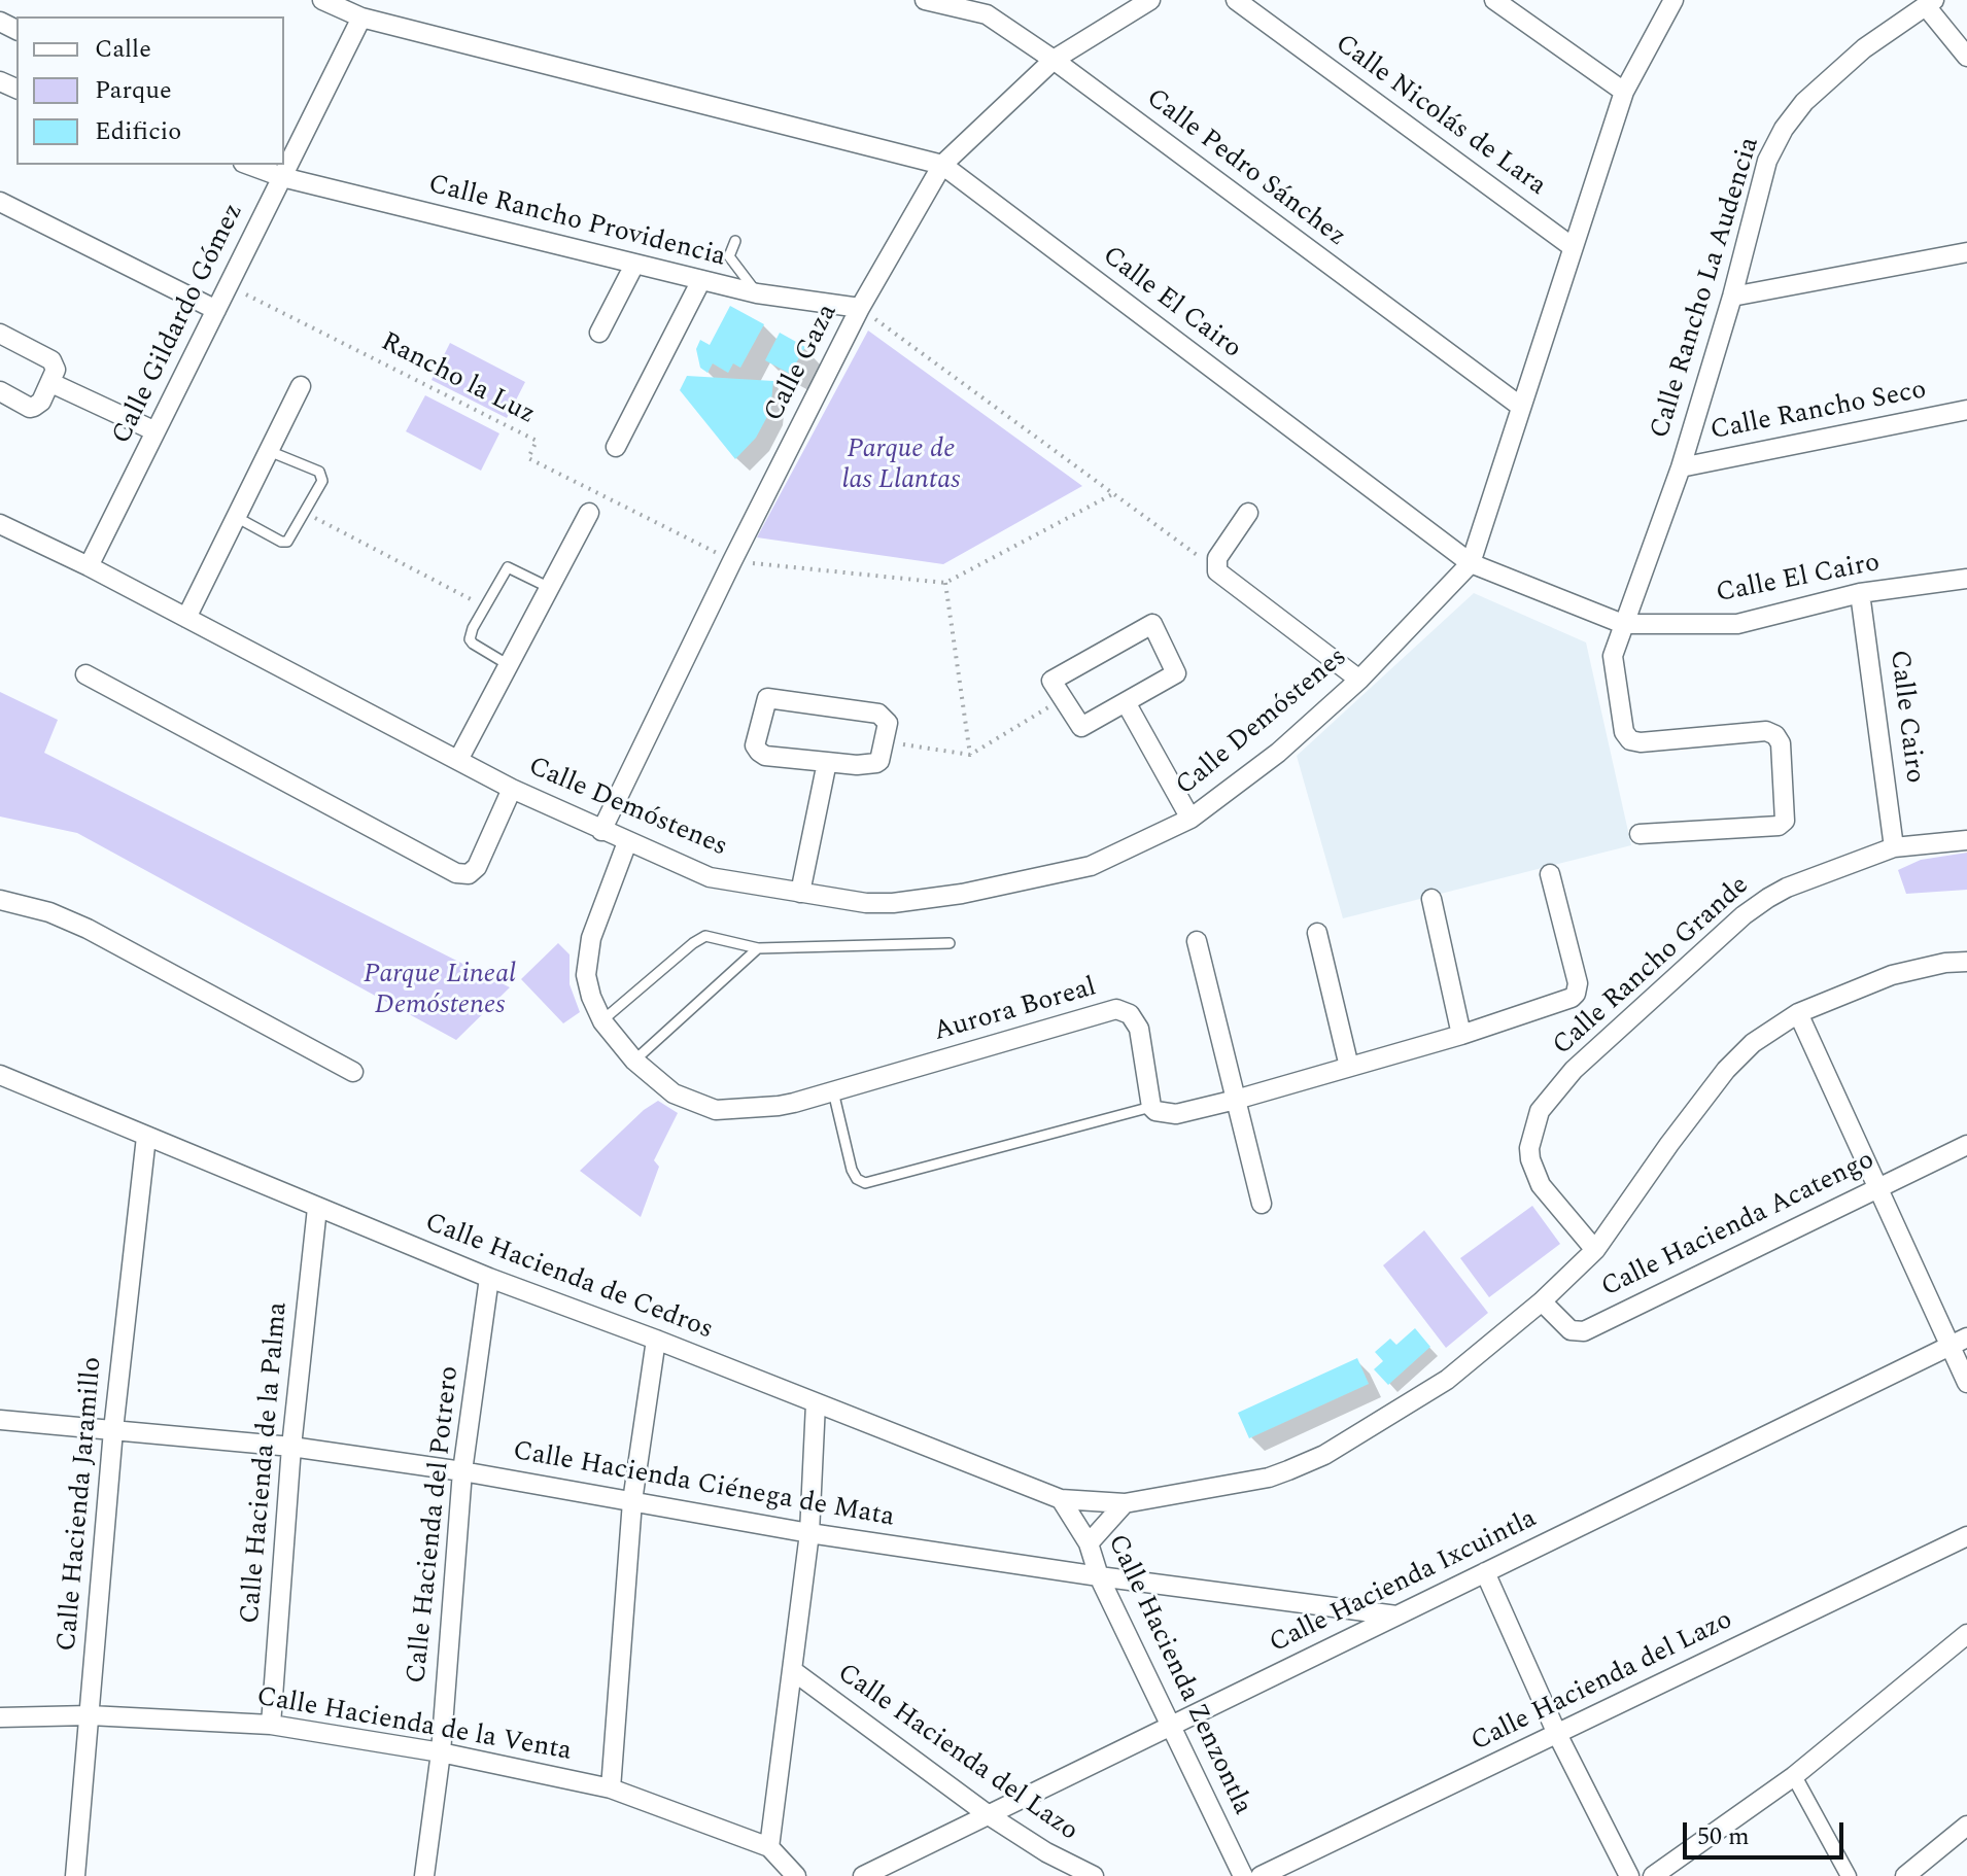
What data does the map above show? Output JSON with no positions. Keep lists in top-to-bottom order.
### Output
{
  "streets": {
    "street": [
      "Calle Nicolás de Lara",
      "Calle Pedro Sánchez",
      "Calle Rancho Providencia",
      "Calle Rancho La Audencia",
      "Calle El Cairo",
      "Calle Gildardo Gómez",
      "Calle Gaza",
      "Calle Rancho Seco",
      "Calle Cairo",
      "Calle Demóstenes",
      "Calle Rancho Grande",
      "Aurora Boreal",
      "Calle Hacienda Acatengo",
      "Calle Hacienda de Cedros",
      "Calle Hacienda de la Palma",
      "Calle Hacienda Ciénega de Mata",
      "Calle Hacienda Jaramillo",
      "Calle Hacienda del Potrero",
      "Calle Hacienda Ixcuintla",
      "Calle Hacienda Zenzontla",
      "Calle Hacienda del Lazo",
      "Calle Hacienda de la Venta"
    ],
    "path": ["Rancho la Luz"]
  },
  "crossings": [
    ["Calle Nicolás de Lara", "Calle Demóstenes"],
    ["Calle Pedro Sánchez", "Calle Gaza"],
    ["Calle Pedro Sánchez", "Calle Demóstenes"],
    ["Calle Rancho Providencia", "Calle Gildardo Gómez"],
    ["Calle Rancho Providencia", "Calle Gaza"],
    ["Calle Rancho La Audencia", "Calle El Cairo"],
    ["Calle Rancho La Audencia", "Calle Rancho Seco"],
    ["Calle El Cairo", "Calle Gildardo Gómez"],
    ["Calle El Cairo", "Calle Gaza"],
    ["Calle El Cairo", "Calle Cairo"],
    ["Calle El Cairo", "Calle Demóstenes"],
    ["Calle Gildardo Gómez", "Rancho la Luz"],
    ["Calle Gildardo Gómez", "Calle Demóstenes"],
    ["Calle Gaza", "Rancho la Luz"],
    ["Calle Gaza", "Calle Demóstenes"],
    ["Calle Cairo", "Calle Rancho Grande"],
    ["Calle Demóstenes", "Aurora Boreal"],
    ["Calle Rancho Grande", "Calle Hacienda de Cedros"],
    ["Calle Hacienda Acatengo", "Calle Hacienda de Cedros"],
    ["Calle Hacienda de Cedros", "Calle Hacienda de la Palma"],
    ["Calle Hacienda de Cedros", "Calle Hacienda Jaramillo"],
    ["Calle Hacienda de Cedros", "Calle Hacienda del Potrero"],
    ["Calle Hacienda de Cedros", "Calle Hacienda Zenzontla"],
    ["Calle Hacienda de la Palma", "Calle Hacienda Ciénega de Mata"],
    ["Calle Hacienda de la Palma", "Calle Hacienda de la Venta"],
    ["Calle Hacienda Ciénega de Mata", "Calle Hacienda Jaramillo"],
    ["Calle Hacienda Ciénega de Mata", "Calle Hacienda del Potrero"],
    ["Calle Hacienda Ciénega de Mata", "Calle Hacienda Ixcuintla"],
    ["Calle Hacienda Ciénega de Mata", "Calle Hacienda Zenzontla"],
    ["Calle Hacienda Jaramillo", "Calle Hacienda de la Venta"],
    ["Calle Hacienda del Potrero", "Calle Hacienda de la Venta"],
    ["Calle Hacienda Ixcuintla", "Calle Hacienda Zenzontla"],
    ["Calle Hacienda Ixcuintla", "Calle Hacienda del Lazo"]
  ],
  "parks": ["Parque de las Llantas", "Parque Lineal Demóstenes"],
  "legend": ["Calle", "Parque", "Edificio"],
  "scale_bar": "50 m"
}
